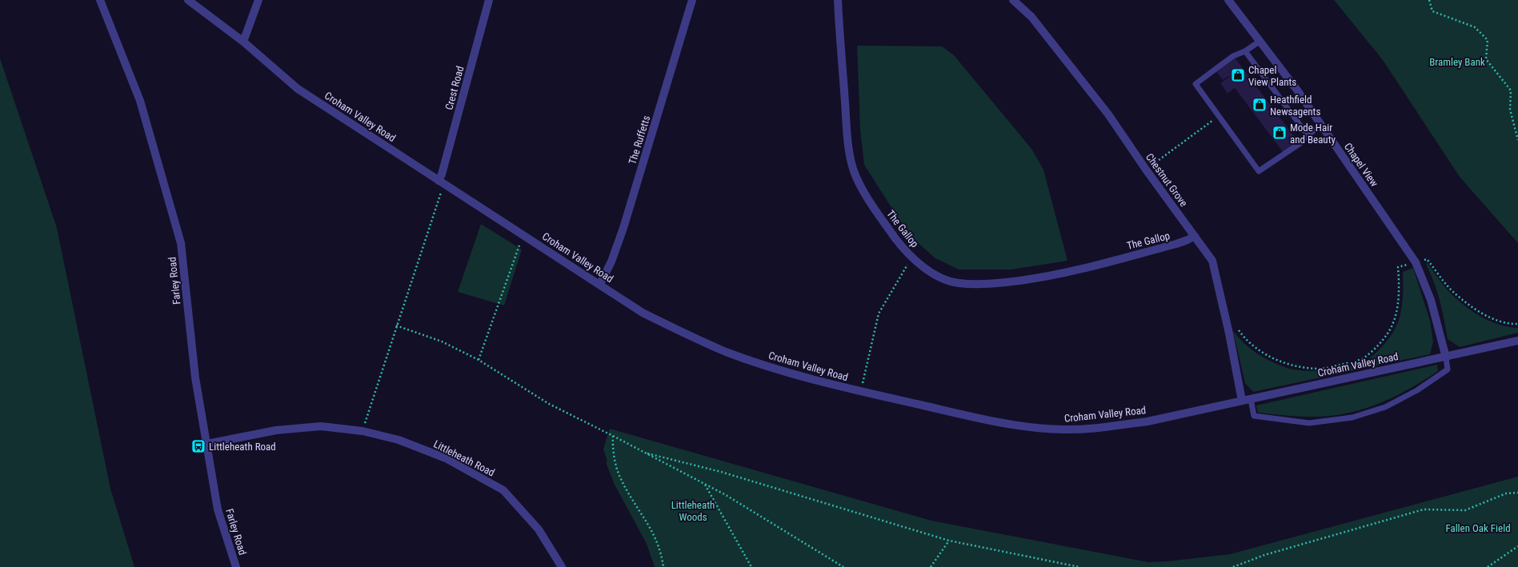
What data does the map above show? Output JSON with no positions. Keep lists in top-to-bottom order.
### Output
{
  "streets": {
    "street": [
      "Crest Road",
      "Croham Valley Road",
      "The Ruffetts",
      "Chapel View",
      "Chestnut Grove",
      "The Gallop",
      "Farley Road",
      "Littleheath Road"
    ]
  },
  "crossings": [
    ["Crest Road", "Croham Valley Road"],
    ["Croham Valley Road", "The Ruffetts"],
    ["Croham Valley Road", "Chapel View"],
    ["Croham Valley Road", "Chestnut Grove"],
    ["Chestnut Grove", "The Gallop"],
    ["Farley Road", "Littleheath Road"]
  ],
  "parks": ["Bramley Bank", "Littleheath Woods", "Fallen Oak Field"],
  "places": {
    "shop": ["Chapel View Plants", "Heathfield Newsagents", "Mode Hair and Beauty"],
    "bus stop": ["Littleheath Road"]
  }
}
